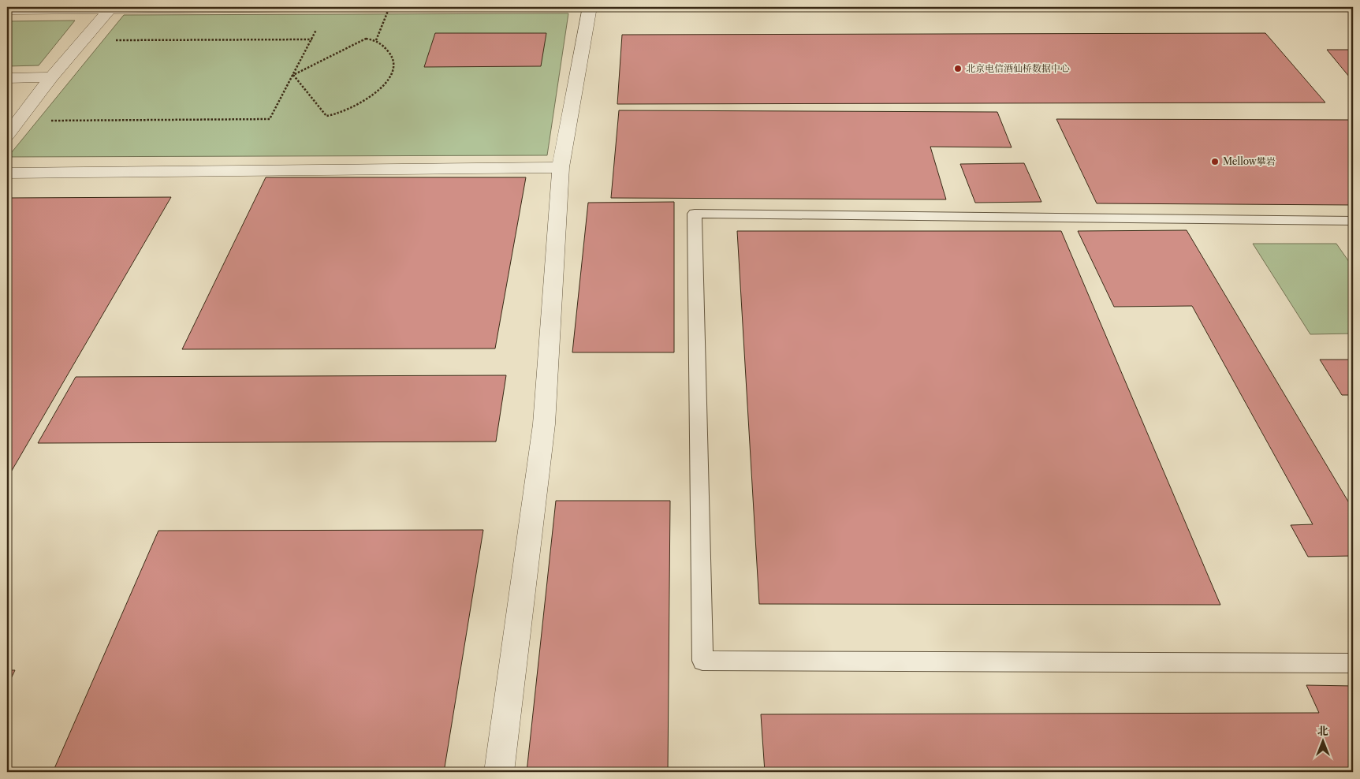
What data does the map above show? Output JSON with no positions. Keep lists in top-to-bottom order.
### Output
{
  "places": ["北京电信酒仙桥数据中心", "Mellow攀岩"],
  "north": "top"
}
